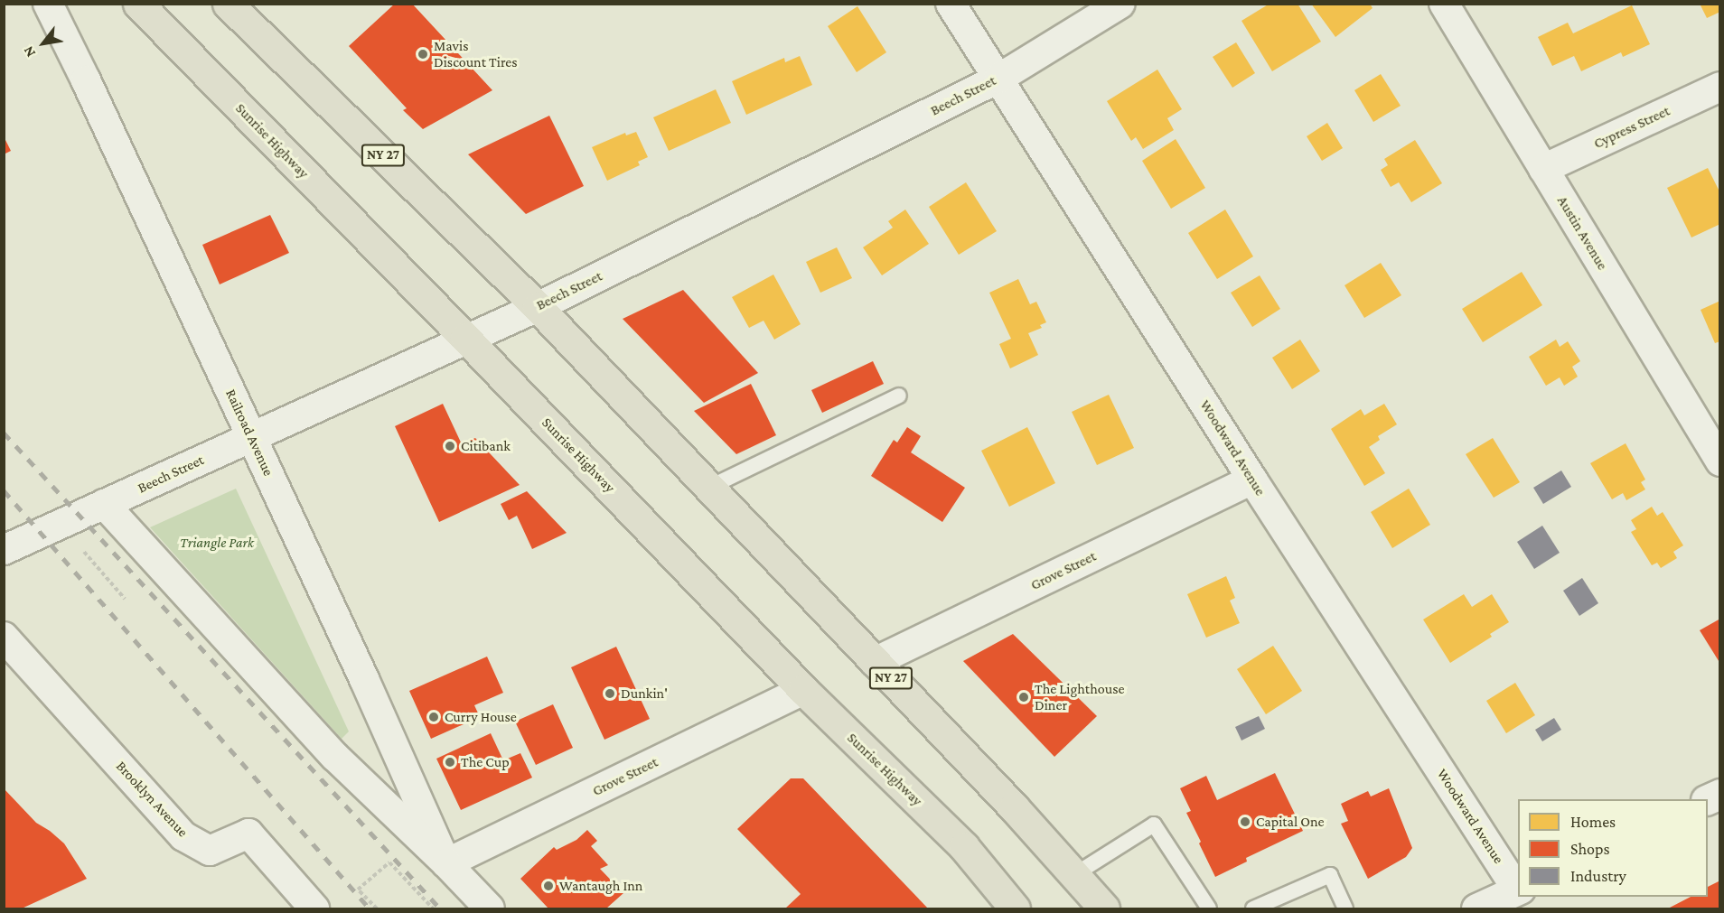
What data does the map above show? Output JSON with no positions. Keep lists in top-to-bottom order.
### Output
{
  "streets": {
    "highway": ["Sunrise Highway", "NY 27"],
    "street": [
      "Beech Street",
      "Cypress Street",
      "Austin Avenue",
      "Railroad Avenue",
      "Woodward Avenue",
      "Grove Street",
      "Brooklyn Avenue"
    ]
  },
  "crossings": [
    ["Beech Street", "Sunrise Highway"],
    ["Beech Street", "NY 27"],
    ["Beech Street", "Railroad Avenue"],
    ["Beech Street", "Woodward Avenue"],
    ["Cypress Street", "Austin Avenue"],
    ["Sunrise Highway", "Grove Street"],
    ["NY 27", "Grove Street"],
    ["Railroad Avenue", "Grove Street"],
    ["Woodward Avenue", "Grove Street"]
  ],
  "parks": ["Triangle Park"],
  "places": [
    "Mavis Discount Tires",
    "Citibank",
    "Dunkin'",
    "The Lighthouse Diner",
    "Curry House",
    "The Cup",
    "Capital One",
    "Wantaugh Inn"
  ],
  "legend": ["Homes", "Shops", "Industry"],
  "north": "bottom left"
}
